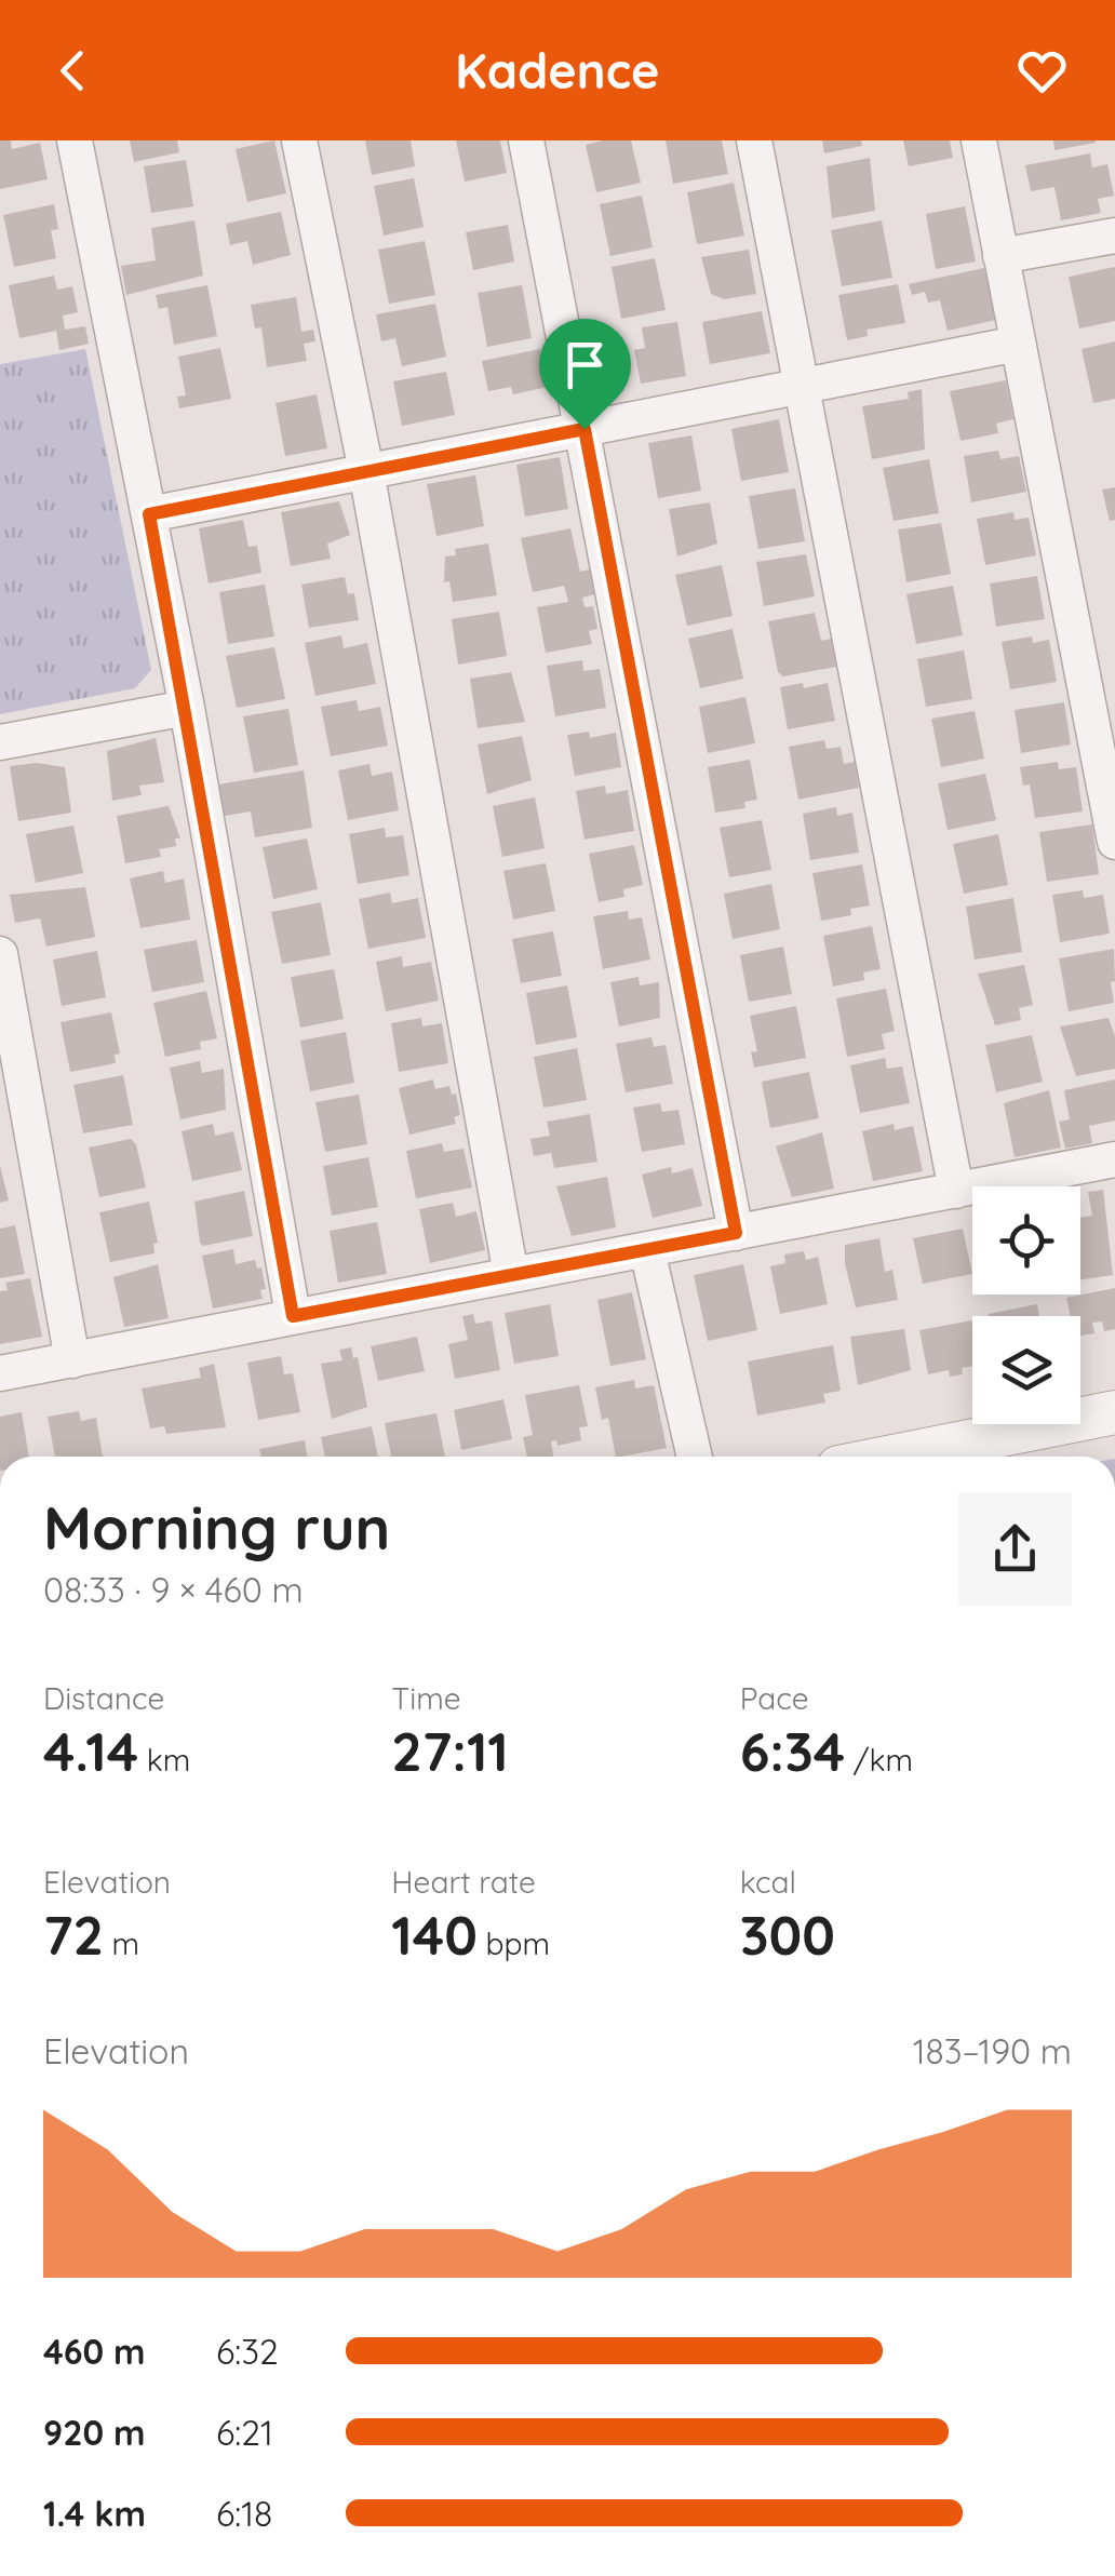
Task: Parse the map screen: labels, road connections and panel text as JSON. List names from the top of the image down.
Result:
{
  "page": {
    "header": "Kadence",
    "heading": ["Morning run", "08:33 · 9 × 460 m"],
    "stats": [
      ["Distance", "4.14 km"],
      ["Time", "27:11"],
      ["Pace", "6:34 /km"],
      ["Elevation", "72 m"],
      ["Heart rate", "140 bpm"],
      ["kcal", "300"]
    ],
    "chart": ["Elevation", "183–190 m"],
    "list": [
      {
        "name": "460 m",
        "note": "6:32"
      },
      {
        "name": "920 m",
        "note": "6:21"
      },
      {
        "name": "1.4 km",
        "note": "6:18"
      }
    ]
  }
}
